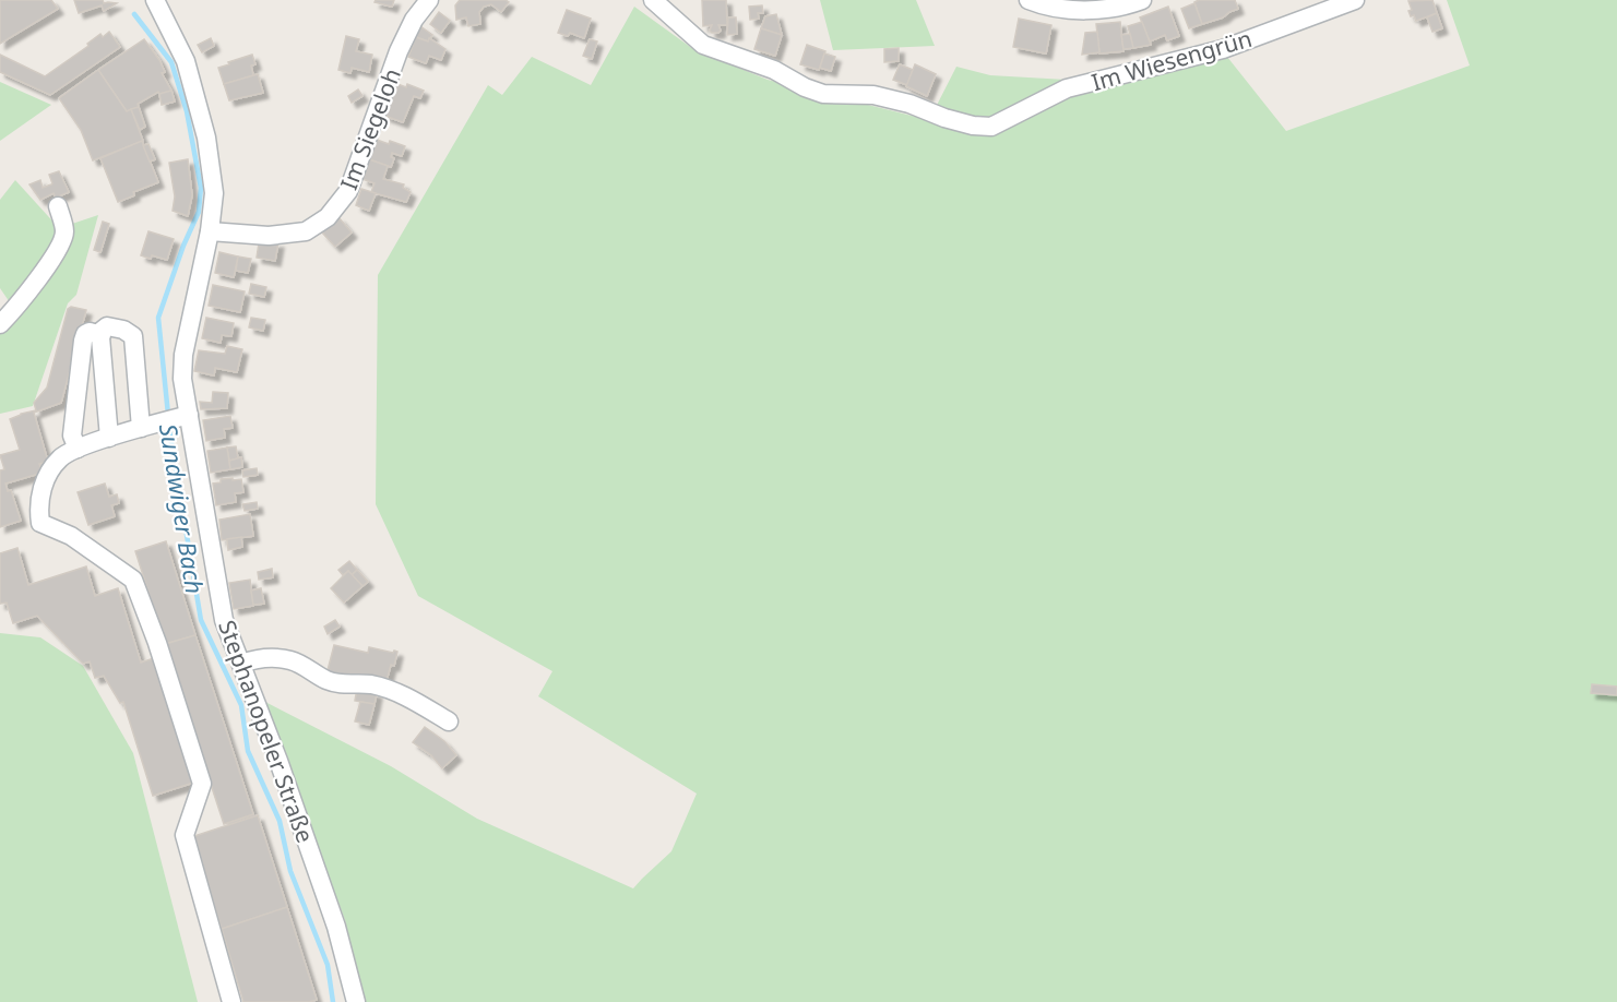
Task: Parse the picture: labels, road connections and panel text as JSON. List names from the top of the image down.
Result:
{
  "streets": {
    "street": ["Im Wiesengrün", "Im Siegeloh", "Stephanopeler Straße"]
  },
  "crossings": [
    ["Im Siegeloh", "Stephanopeler Straße"]
  ],
  "water": ["Sundwiger Bach"]
}
